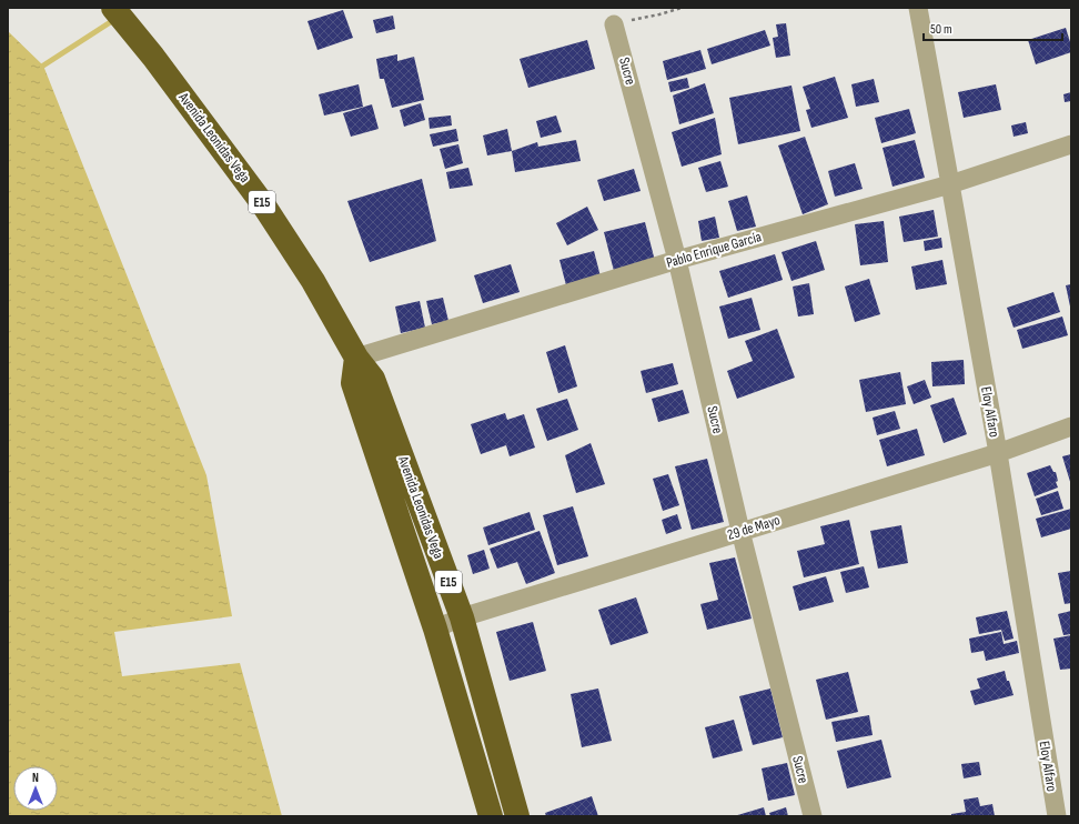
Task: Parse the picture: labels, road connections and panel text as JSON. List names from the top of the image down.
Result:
{
  "streets": {
    "highway": ["Avenida Leonidas Vega", "E15"],
    "street": [
      "Sucre",
      "Pablo Enrique García",
      "Eloy Alfaro",
      "29 de Mayo"
    ]
  },
  "crossings": [
    ["Sucre", "Pablo Enrique García"],
    ["Sucre", "29 de Mayo"],
    ["Avenida Leonidas Vega", "Pablo Enrique García"],
    ["Avenida Leonidas Vega", "29 de Mayo"],
    ["Pablo Enrique García", "Eloy Alfaro"],
    ["Eloy Alfaro", "29 de Mayo"]
  ],
  "scale_bar": "50 m",
  "north": "top"
}
